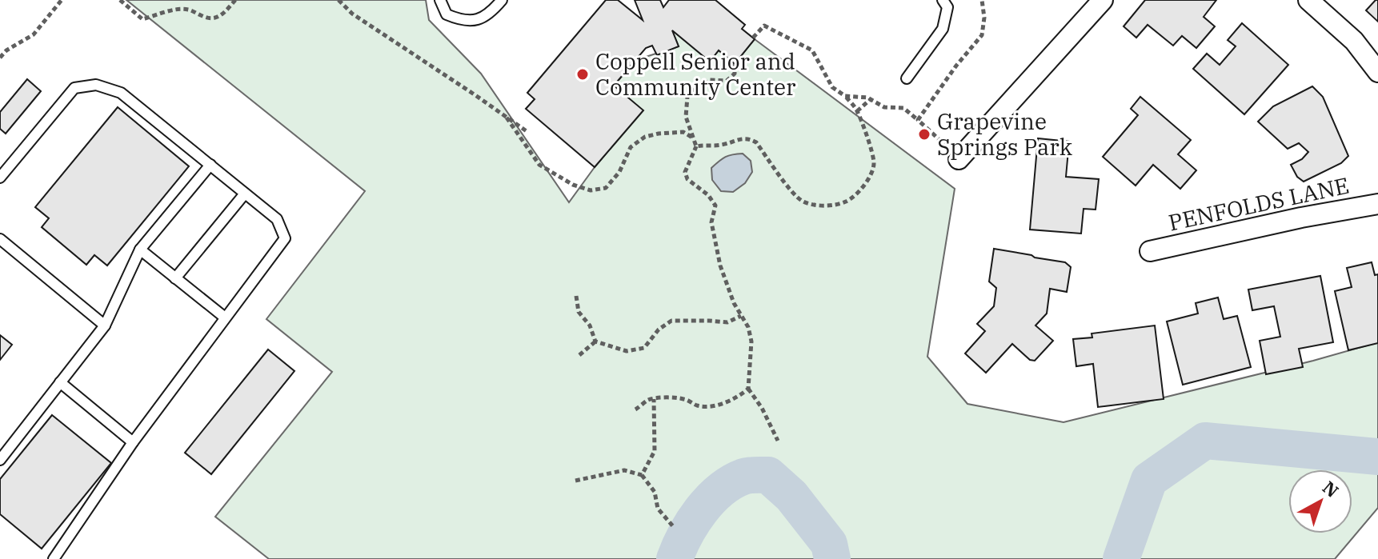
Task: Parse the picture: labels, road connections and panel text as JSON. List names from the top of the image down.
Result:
{
  "streets": {
    "street": ["PENFOLDS LANE"]
  },
  "places": ["Coppell Senior and Community Center", "Grapevine Springs Park"],
  "north": "top right"
}
